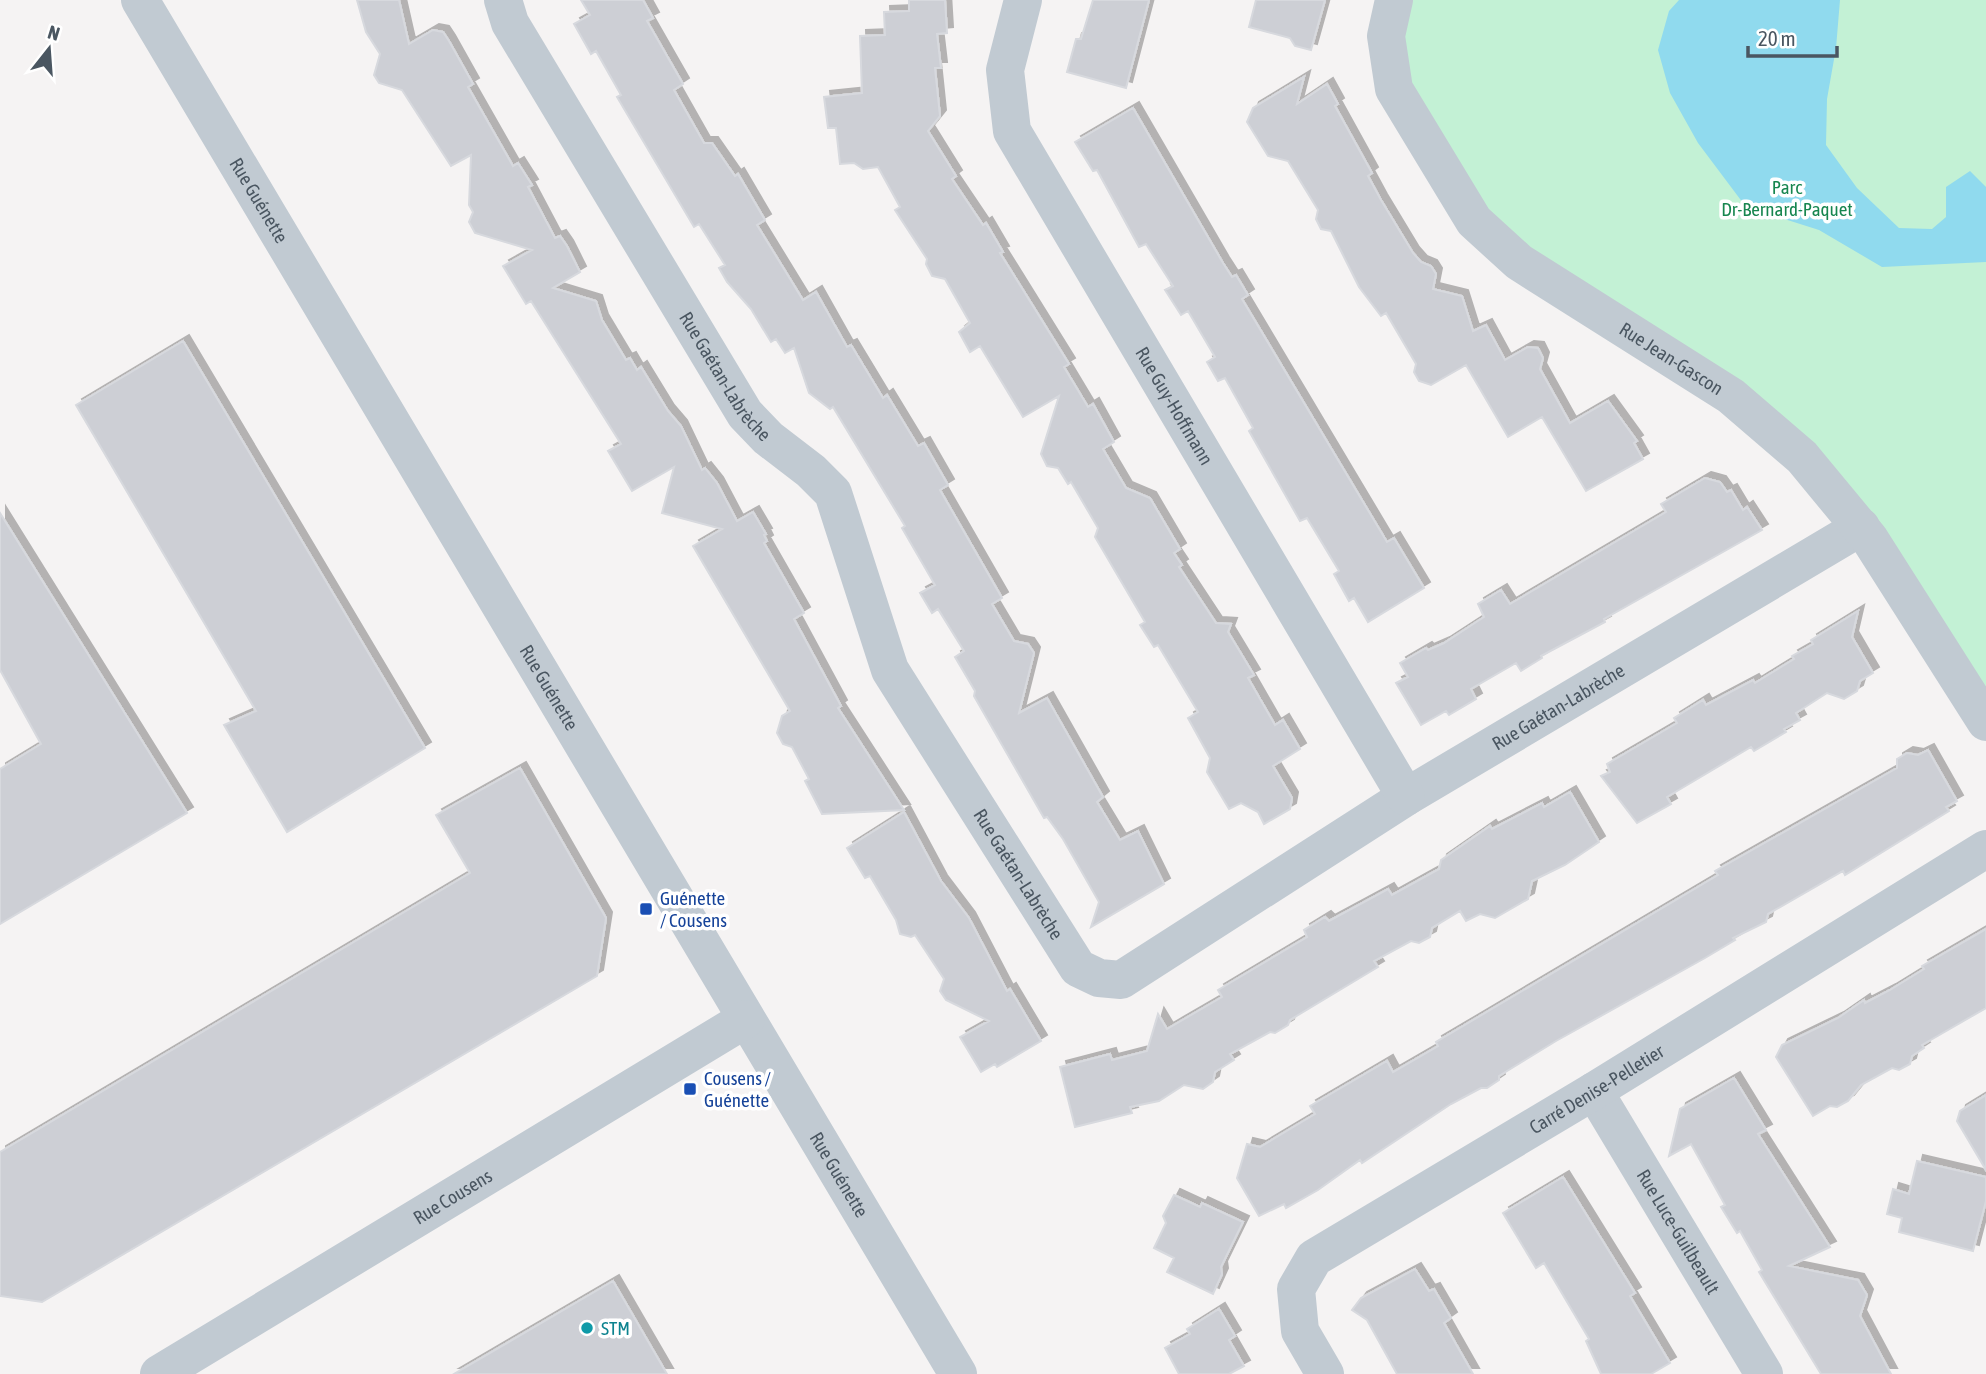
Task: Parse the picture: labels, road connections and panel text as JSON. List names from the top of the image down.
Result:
{
  "streets": {
    "street": [
      "Rue Guénette",
      "Rue Jean-Gascon",
      "Rue Gaétan-Labrèche",
      "Rue Guy-Hoffmann",
      "Carré Denise-Pelletier",
      "Rue Cousens",
      "Rue Luce-Guilbeault"
    ]
  },
  "crossings": [
    ["Rue Guénette", "Rue Cousens"],
    ["Rue Jean-Gascon", "Rue Gaétan-Labrèche"],
    ["Rue Gaétan-Labrèche", "Rue Guy-Hoffmann"],
    ["Carré Denise-Pelletier", "Rue Luce-Guilbeault"]
  ],
  "parks": ["Parc Dr-Bernard-Paquet"],
  "places": {
    "transit": ["Guénette / Cousens", "Cousens / Guénette"],
    "other": ["STM"]
  },
  "scale_bar": "20 m",
  "north": "top"
}
